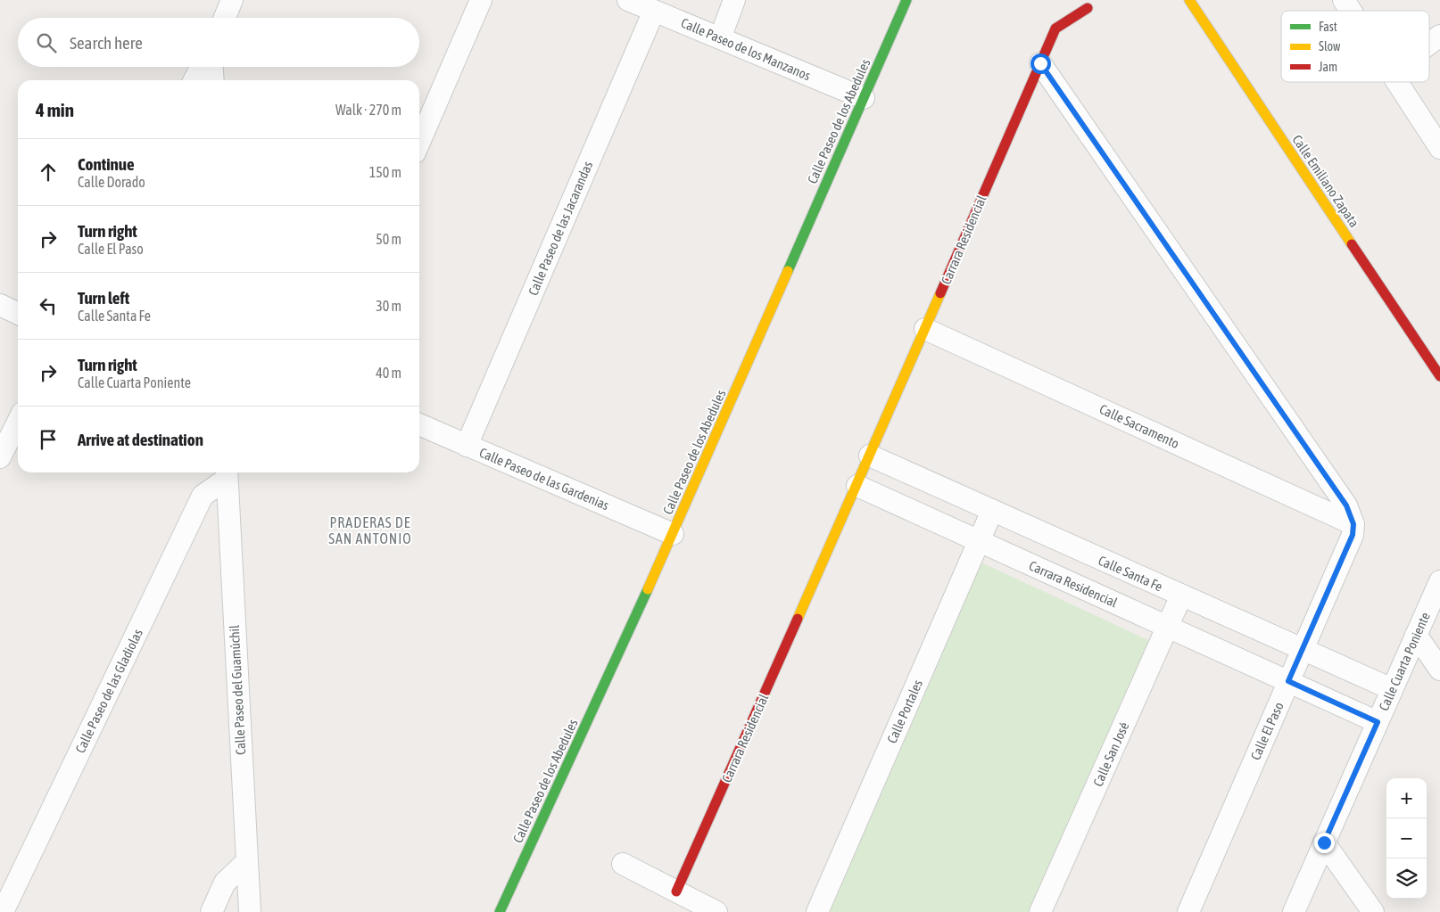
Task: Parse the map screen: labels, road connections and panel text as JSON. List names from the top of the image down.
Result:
{
  "streets": {
    "street": [
      "Calle Paseo de los Manzanos",
      "Calle Paseo de los Abedules",
      "Calle Emiliano Zapata",
      "Calle Paseo de las Jacarandas",
      "Carrara Residencial",
      "Calle Sacramento",
      "Calle Paseo de las Gardenias",
      "Calle Santa Fe",
      "Calle Cuarta Poniente",
      "Calle Paseo del Guamúchil",
      "Calle Paseo de las Gladiolas",
      "Calle Portales",
      "Calle El Paso",
      "Calle San José"
    ]
  },
  "crossings": [
    ["Calle Paseo de los Manzanos", "Calle Paseo de los Abedules"],
    ["Calle Paseo de los Manzanos", "Calle Paseo de las Jacarandas"],
    ["Calle Paseo de los Abedules", "Calle Paseo de las Gardenias"],
    ["Calle Paseo de las Jacarandas", "Calle Paseo de las Gardenias"],
    ["Carrara Residencial", "Calle Sacramento"],
    ["Carrara Residencial", "Calle Santa Fe"],
    ["Carrara Residencial", "Calle Portales"],
    ["Carrara Residencial", "Calle El Paso"],
    ["Carrara Residencial", "Calle San José"],
    ["Calle Sacramento", "Calle El Paso"],
    ["Calle Santa Fe", "Calle Cuarta Poniente"],
    ["Calle Santa Fe", "Calle Portales"],
    ["Calle Santa Fe", "Calle El Paso"],
    ["Calle Santa Fe", "Calle San José"],
    ["Calle Paseo del Guamúchil", "Calle Paseo de las Gladiolas"]
  ],
  "districts": ["PRADERAS DE SAN ANTONIO"],
  "legend": ["Fast", "Slow", "Jam"],
  "page": {
    "search": "Search here",
    "heading": ["4 min", "Walk · 270 m"],
    "list": [
      ["Continue", "Calle Dorado", "150 m"],
      ["Turn right", "Calle El Paso", "50 m"],
      ["Turn left", "Calle Santa Fe", "30 m"],
      ["Turn right", "Calle Cuarta Poniente", "40 m"],
      "Arrive at destination"
    ],
    "map_buttons": ["+", "−"]
  }
}
